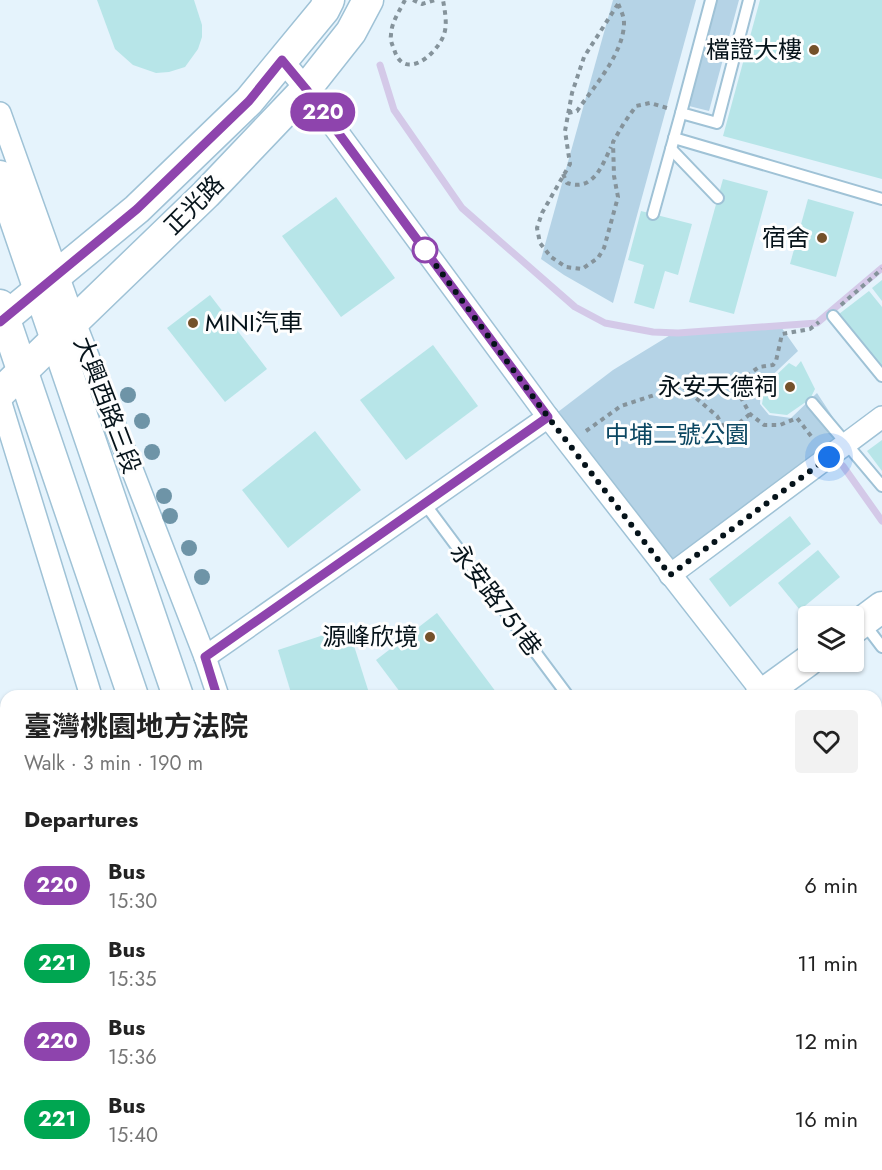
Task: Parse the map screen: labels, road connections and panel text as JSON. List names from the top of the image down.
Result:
{
  "streets": {
    "street": ["正光路", "大興西路三段"],
    "lane": ["永安路751巷"]
  },
  "crossings": [
    ["正光路", "大興西路三段"]
  ],
  "parks": ["中埔二號公園"],
  "places": [
    "檔證大樓",
    "宿舍",
    "MINI汽車",
    "永安天德祠",
    "源峰欣境"
  ],
  "lines": ["bus line 220"],
  "page": {
    "on_map": "220",
    "heading": [
      ["臺灣桃園地方法院", "Walk · 3 min · 190 m"],
      "Departures"
    ],
    "list": [
      {
        "mark": "220",
        "name": "Bus",
        "note": "15:30",
        "value": "6 min"
      },
      {
        "mark": "221",
        "name": "Bus",
        "note": "15:35",
        "value": "11 min"
      },
      {
        "mark": "220",
        "name": "Bus",
        "note": "15:36",
        "value": "12 min"
      },
      {
        "mark": "221",
        "name": "Bus",
        "note": "15:40",
        "value": "16 min"
      }
    ]
  }
}
